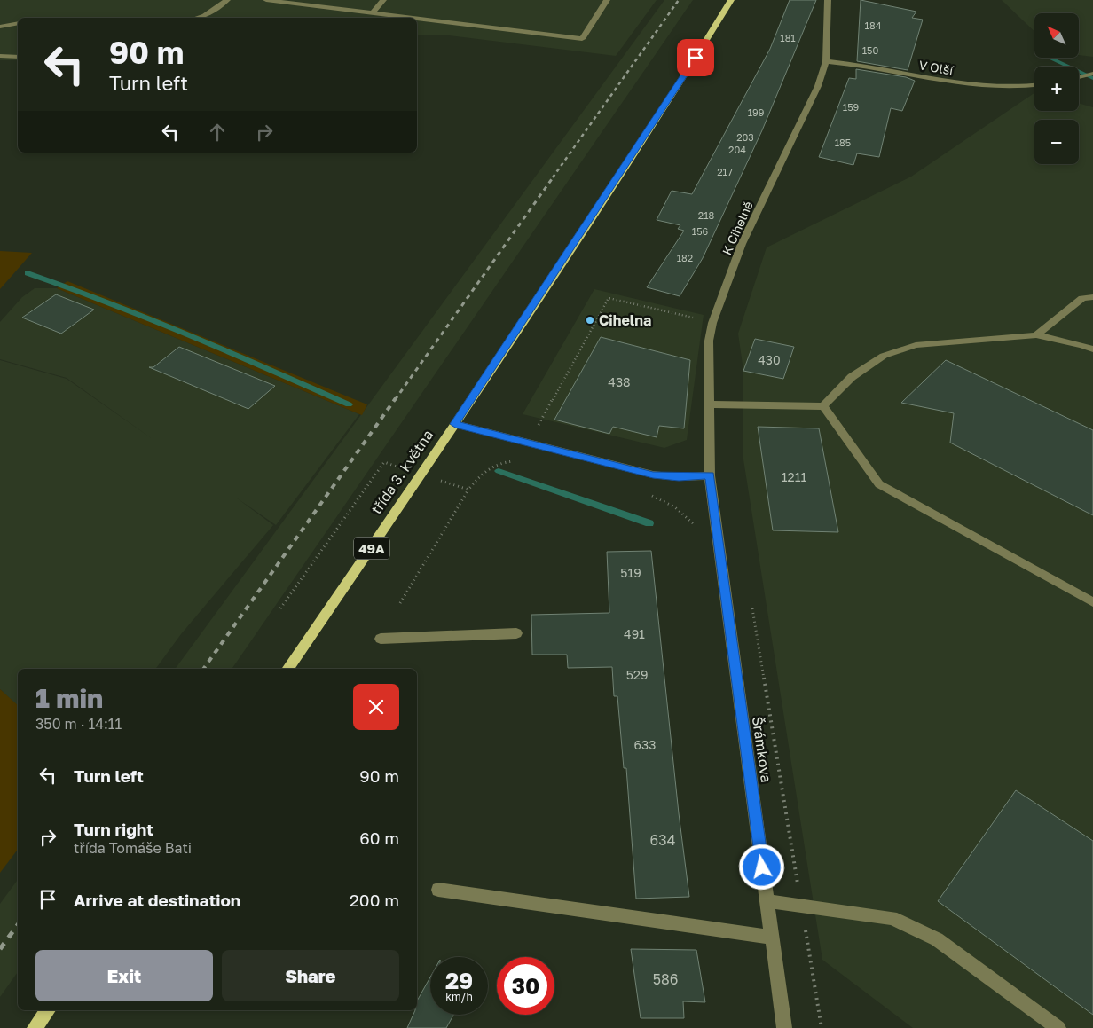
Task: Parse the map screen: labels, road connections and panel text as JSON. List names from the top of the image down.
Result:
{
  "streets": {
    "main road": ["třída 3. května", "49A"],
    "street": ["V Olší", "K Cihelně", "Šrámkova"]
  },
  "crossings": [
    ["V Olší", "K Cihelně"],
    ["K Cihelně", "Šrámkova"],
    ["třída 3. května", "49A"]
  ],
  "places": ["Cihelna"],
  "house_numbers": [
    "184",
    "181",
    "150",
    "159",
    "199",
    "203",
    "185",
    "204",
    "217",
    "218",
    "156",
    "182",
    "430",
    "438",
    "1211",
    "519",
    "491",
    "529",
    "633",
    "634",
    "586"
  ],
  "north": "top left",
  "page": {
    "map_buttons": ["+", "−"],
    "turn": ["90 m", "Turn left"],
    "heading": ["1 min", "350 m · 14:11"],
    "list": [
      {
        "name": "Turn left",
        "value": "90 m"
      },
      {
        "name": "Turn right",
        "note": "třída Tomáše Bati",
        "value": "60 m"
      },
      {
        "name": "Arrive at destination",
        "value": "200 m"
      }
    ],
    "buttons": ["Exit", "Share"],
    "speed": "29 km/h",
    "limit": "30"
  }
}
